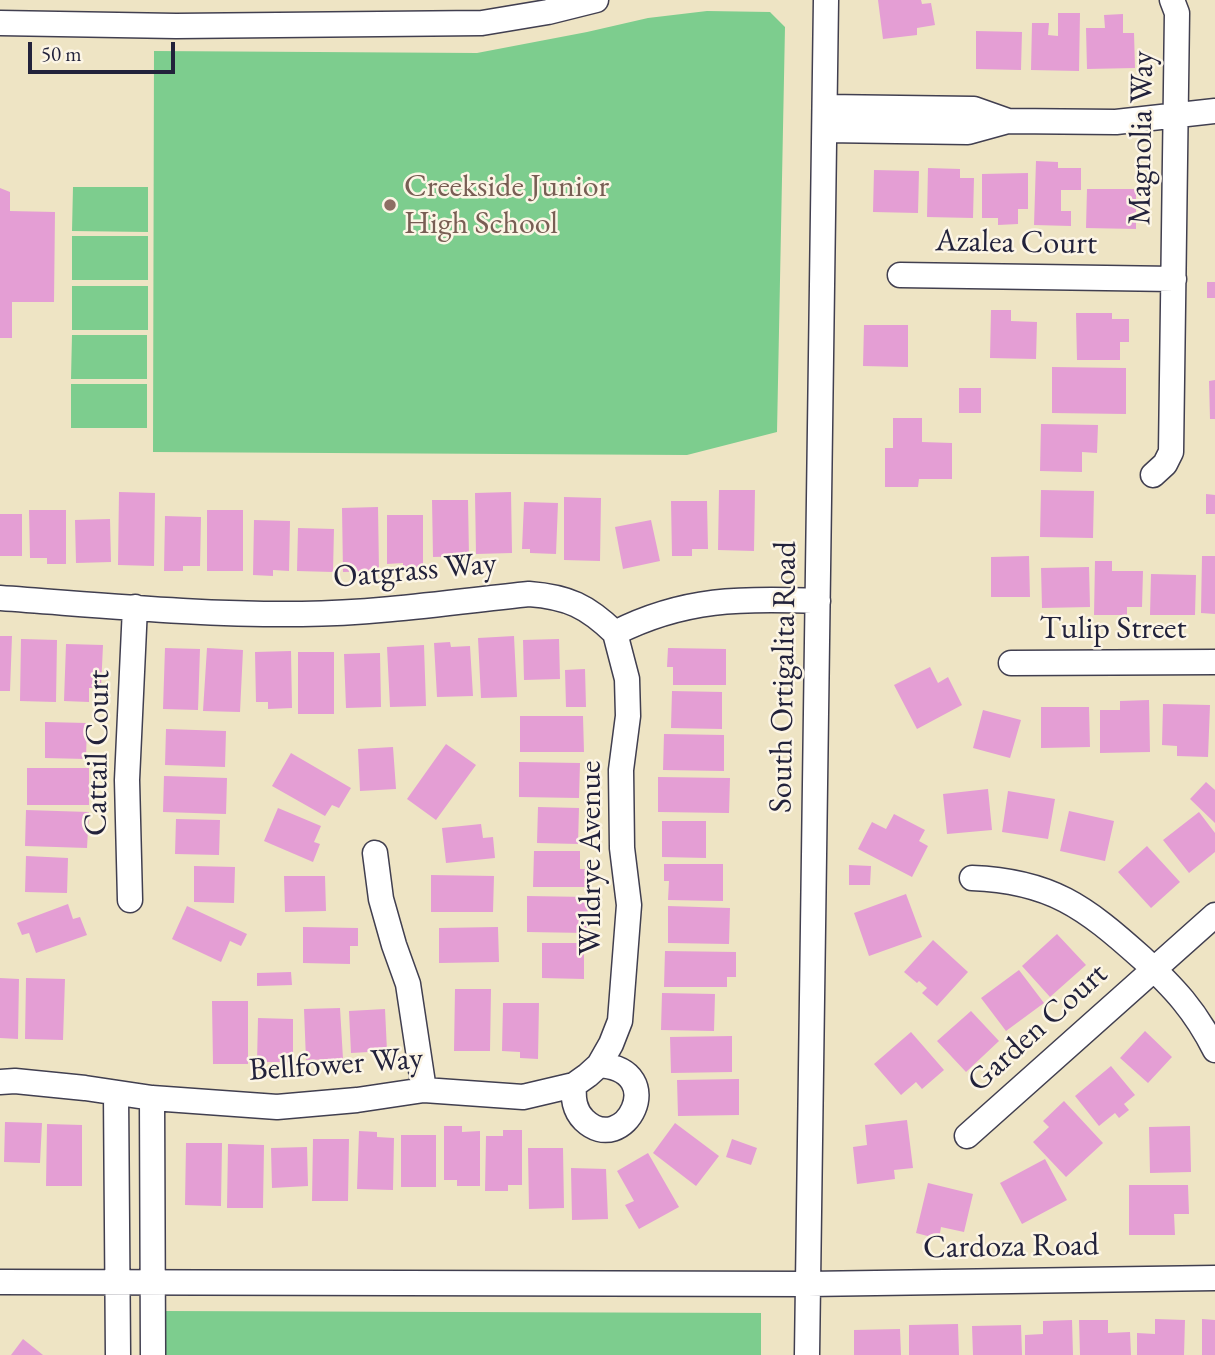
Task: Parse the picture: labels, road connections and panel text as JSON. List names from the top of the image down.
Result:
{
  "streets": {
    "street": [
      "Magnolia Way",
      "Azalea Court",
      "Oatgrass Way",
      "Tulip Street",
      "South Ortigalita Road",
      "Cattail Court",
      "Wildrye Avenue",
      "Garden Court",
      "Bellfower Way",
      "Cardoza Road"
    ]
  },
  "crossings": [
    ["Magnolia Way", "Azalea Court"],
    ["Oatgrass Way", "Cattail Court"],
    ["Oatgrass Way", "Wildrye Avenue"],
    ["South Ortigalita Road", "Cardoza Road"],
    ["Wildrye Avenue", "Bellfower Way"]
  ],
  "places": ["Creekside Junior High School"],
  "scale_bar": "50 m"
}
